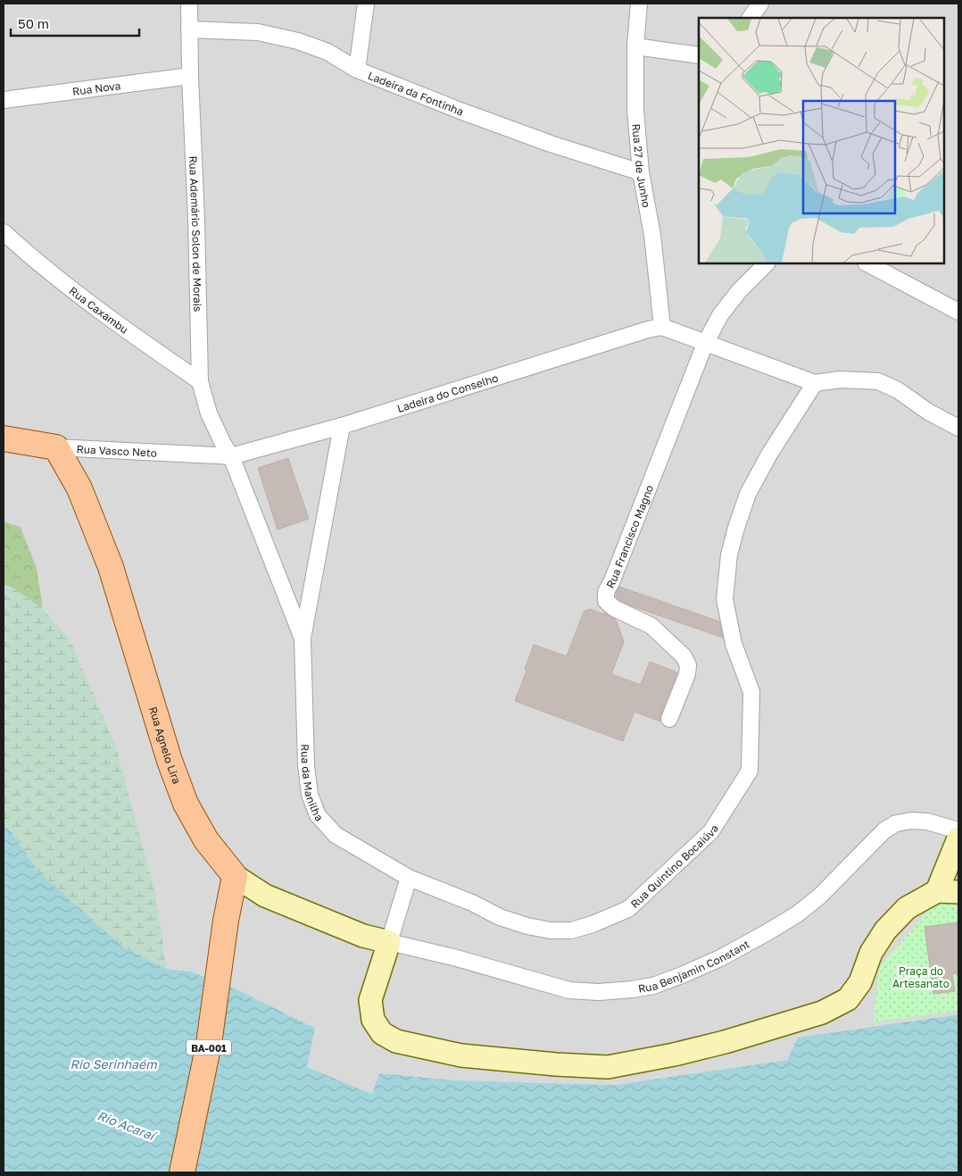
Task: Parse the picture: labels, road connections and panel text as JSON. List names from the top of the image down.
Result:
{
  "streets": {
    "main road": ["Rua Vasco Neto", "Rua Agnelo Lira", "BA-001"],
    "street": [
      "Rua Nova",
      "Ladeira da Fontinha",
      "Rua 27 de Junho",
      "Rua Ademário Solon de Morais",
      "Rua Caxambu",
      "Ladeira do Conselho",
      "Rua Francisco Magno",
      "Rua da Manilha",
      "Rua Quintino Bocaiúva",
      "Rua Benjamin Constant"
    ]
  },
  "crossings": [
    ["Rua Nova", "Rua Ademário Solon de Morais"],
    ["Ladeira da Fontinha", "Rua 27 de Junho"],
    ["Ladeira da Fontinha", "Rua Ademário Solon de Morais"],
    ["Rua 27 de Junho", "Ladeira do Conselho"],
    ["Rua Ademário Solon de Morais", "Rua Caxambu"],
    ["Rua Ademário Solon de Morais", "Ladeira do Conselho"],
    ["Rua Ademário Solon de Morais", "Rua Vasco Neto"],
    ["Rua Ademário Solon de Morais", "Rua da Manilha"],
    ["Ladeira do Conselho", "Rua Vasco Neto"],
    ["Ladeira do Conselho", "Rua da Manilha"],
    ["Rua Vasco Neto", "Rua Agnelo Lira"],
    ["Rua Vasco Neto", "Rua da Manilha"],
    ["Rua Agnelo Lira", "Rua Benjamin Constant"],
    ["Rua Agnelo Lira", "BA-001"],
    ["Rua da Manilha", "Rua Quintino Bocaiúva"]
  ],
  "water": ["Rio Serinhaém", "Rio Acaraí"],
  "parks": ["Praça do Artesanato"],
  "scale_bar": "50 m"
}
